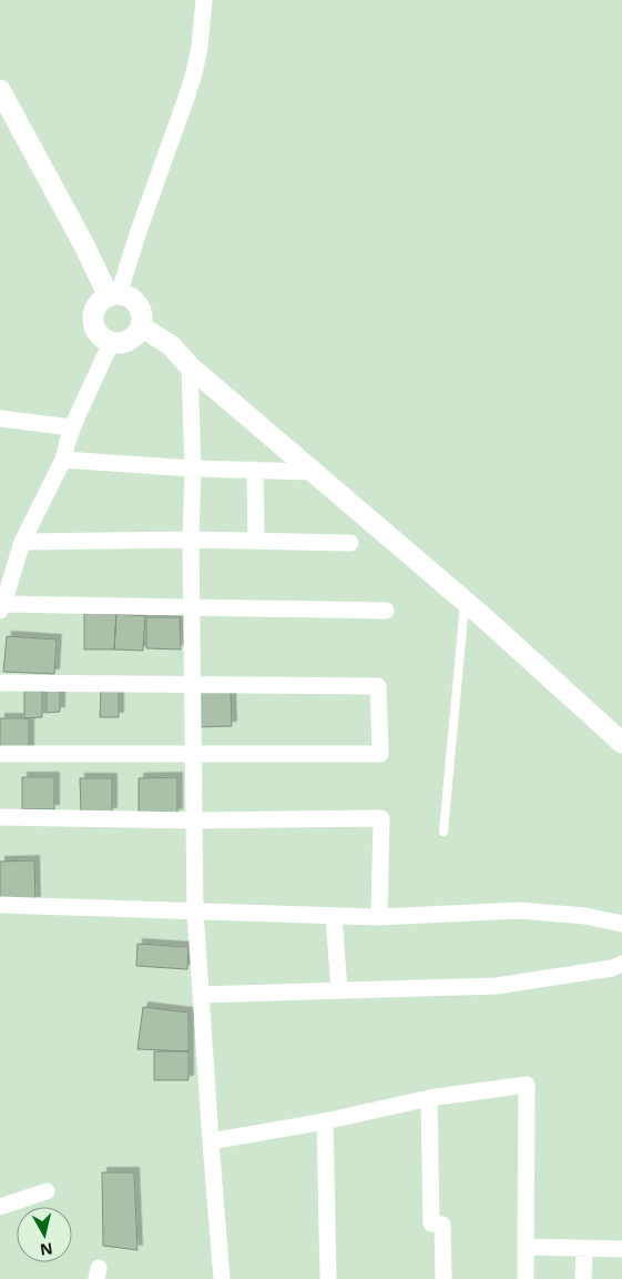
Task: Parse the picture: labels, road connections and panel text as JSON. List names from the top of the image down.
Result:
{
  "north": "bottom"
}
